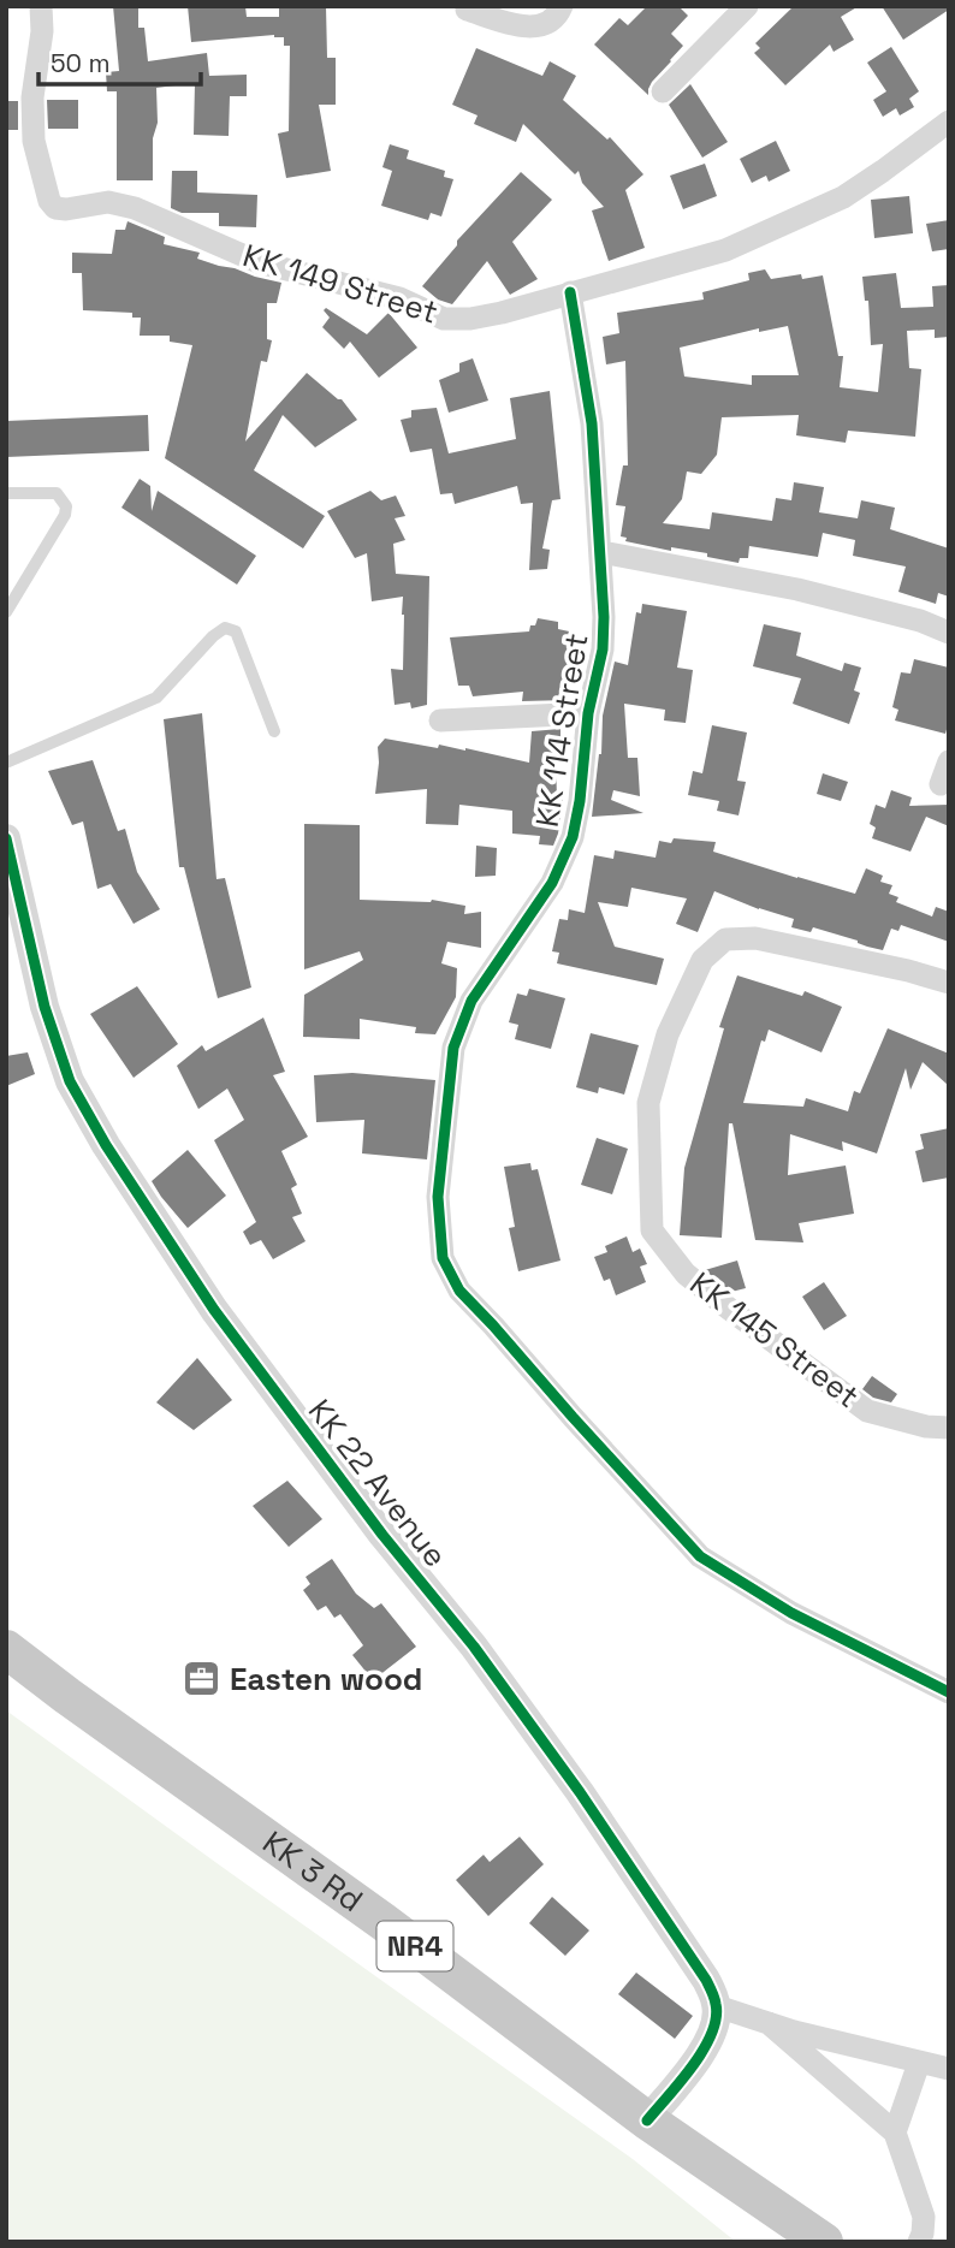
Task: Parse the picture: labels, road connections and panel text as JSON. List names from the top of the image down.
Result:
{
  "streets": {
    "highway": ["KK 3 Rd", "NR4"],
    "street": [
      "KK 149 Street",
      "KK 114 Street",
      "KK 145 Street",
      "KK 22 Avenue"
    ]
  },
  "crossings": [
    ["KK 149 Street", "KK 114 Street"]
  ],
  "places": {
    "office": ["Easten wood"]
  },
  "scale_bar": "50 m"
}
